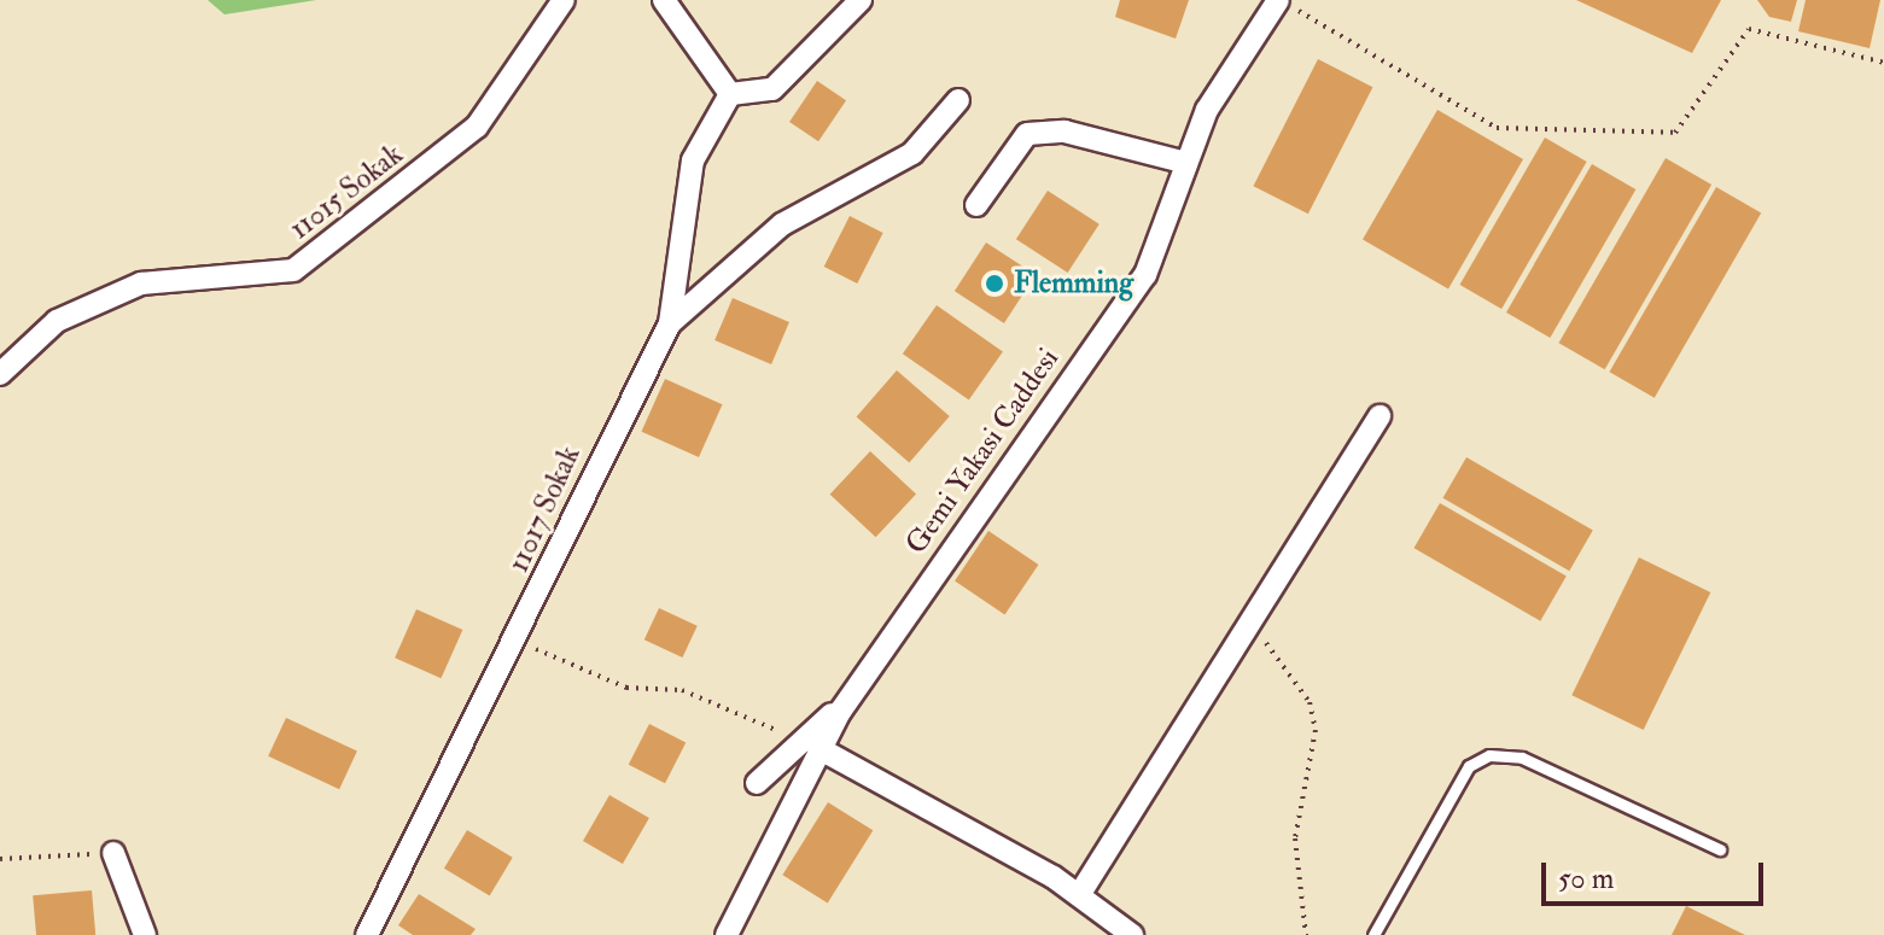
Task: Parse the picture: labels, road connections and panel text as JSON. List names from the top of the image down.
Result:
{
  "streets": {
    "street": ["11015 Sokak", "Gemi Yakasi Caddesi", "11017 Sokak"]
  },
  "places": ["Flemming"],
  "scale_bar": "50 m"
}
